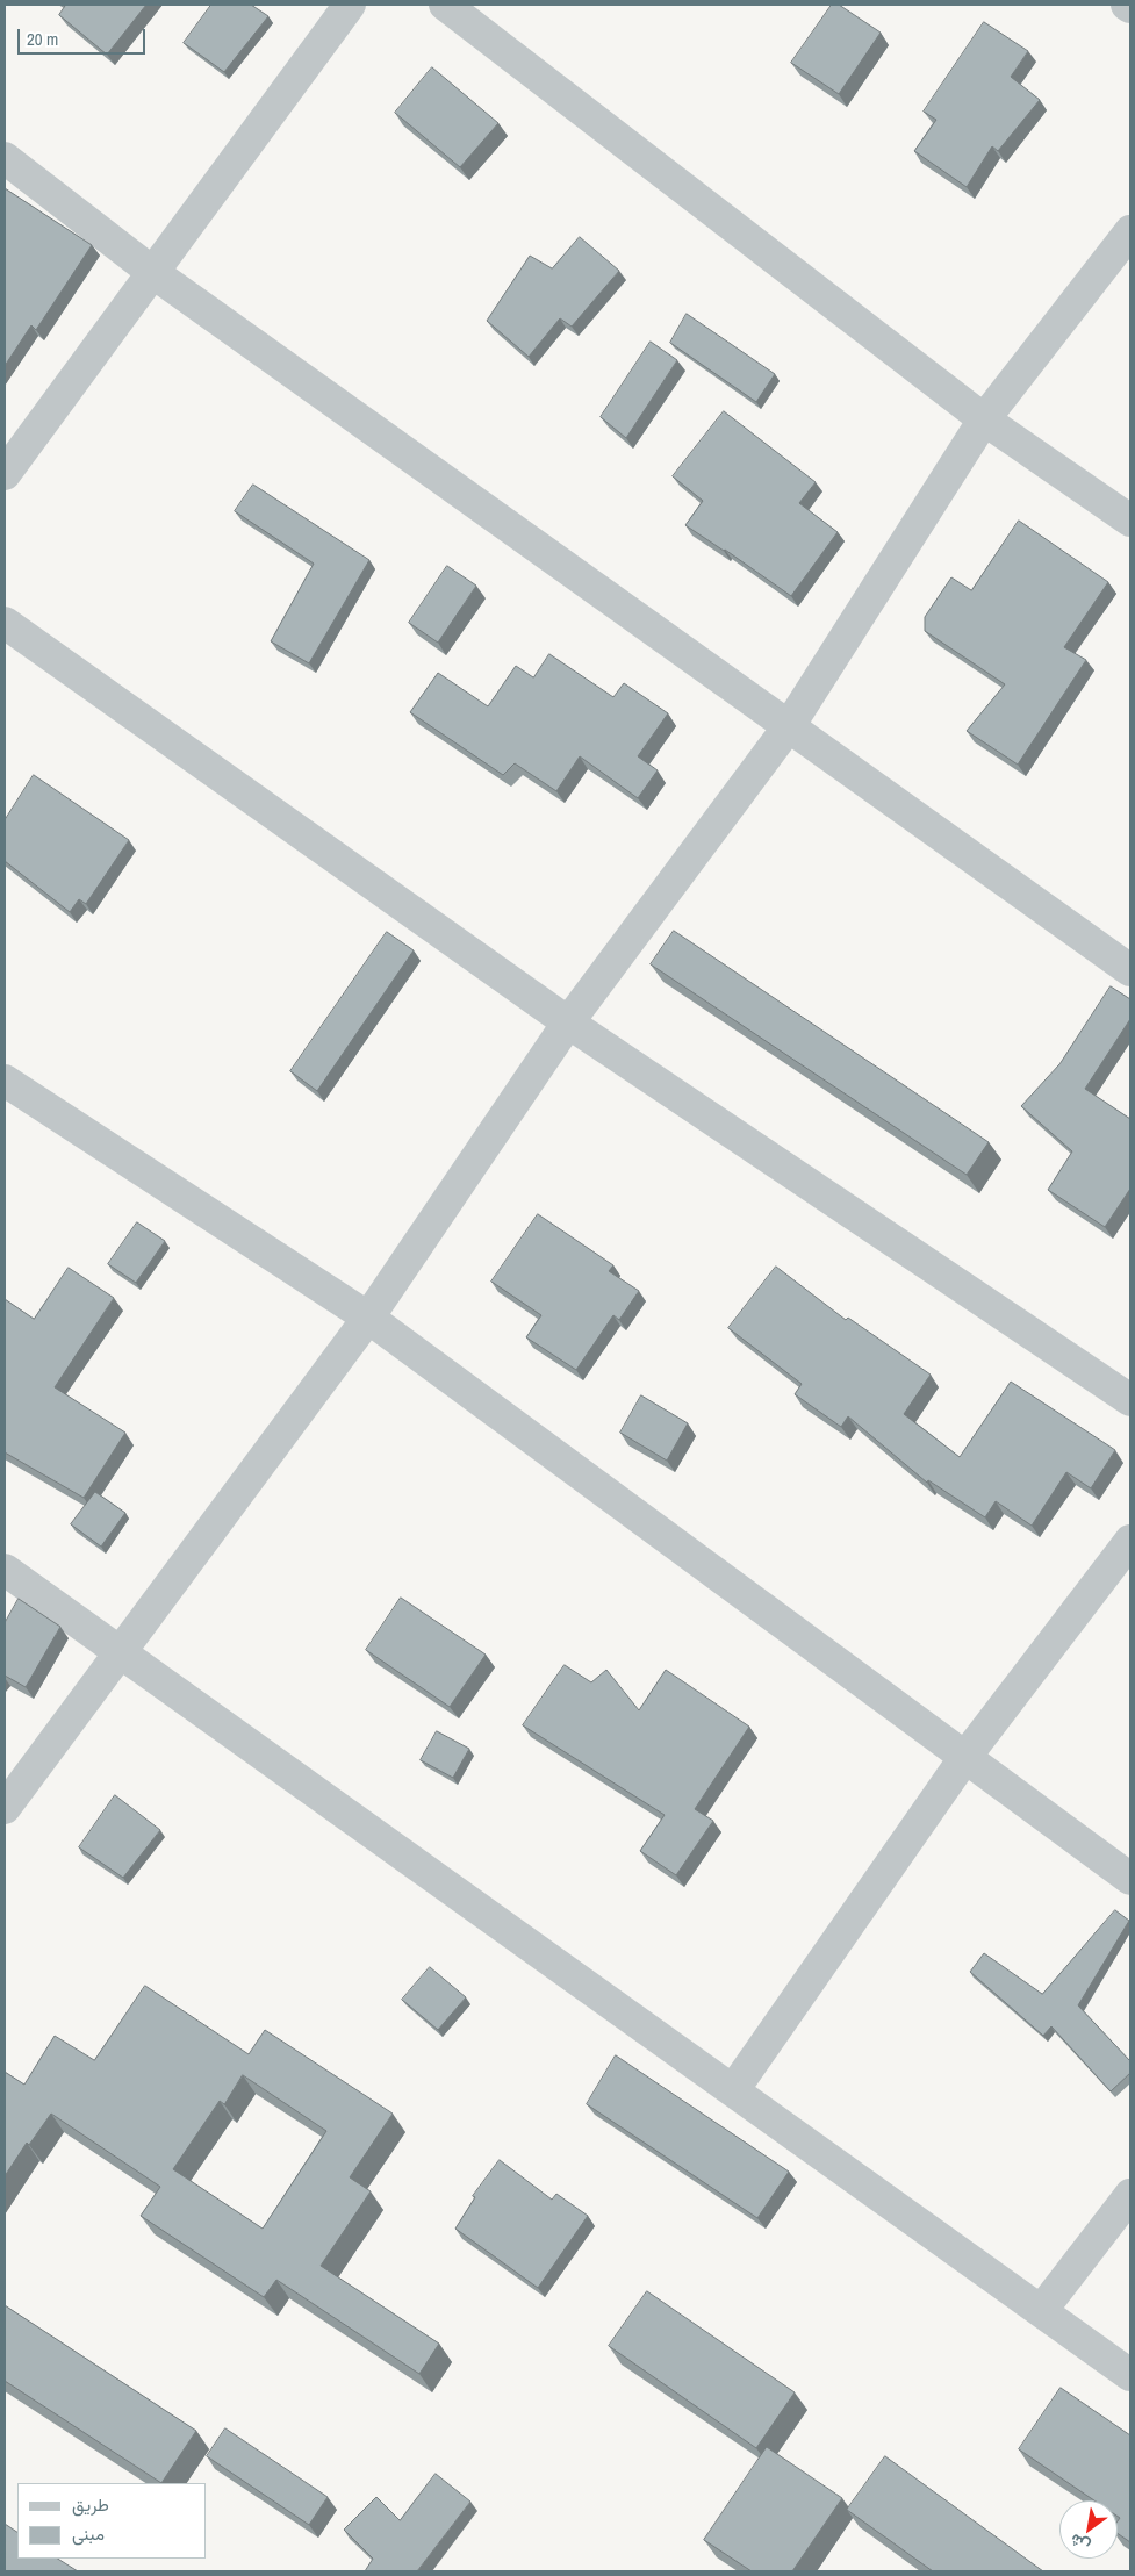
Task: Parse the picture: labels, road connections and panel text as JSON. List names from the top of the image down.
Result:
{
  "legend": ["طريق", "مبنى"],
  "scale_bar": "20 m",
  "north": "bottom left"
}
